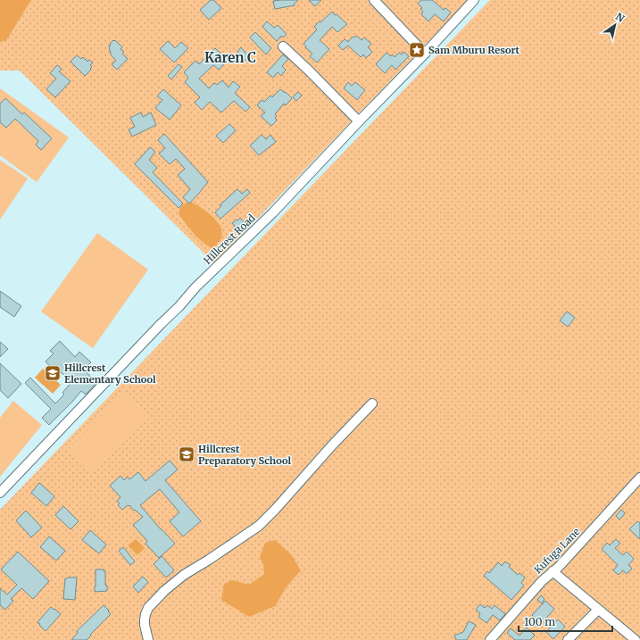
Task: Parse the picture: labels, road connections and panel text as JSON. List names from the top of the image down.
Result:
{
  "streets": {
    "street": ["Hillcrest Road", "Kufuga Lane"]
  },
  "districts": ["Karen C"],
  "places": {
    "place": ["Sam Mburu Resort"],
    "school or university": ["Hillcrest Elementary School", "Hillcrest Preparatory School"]
  },
  "scale_bar": "100 m",
  "north": "top right"
}
